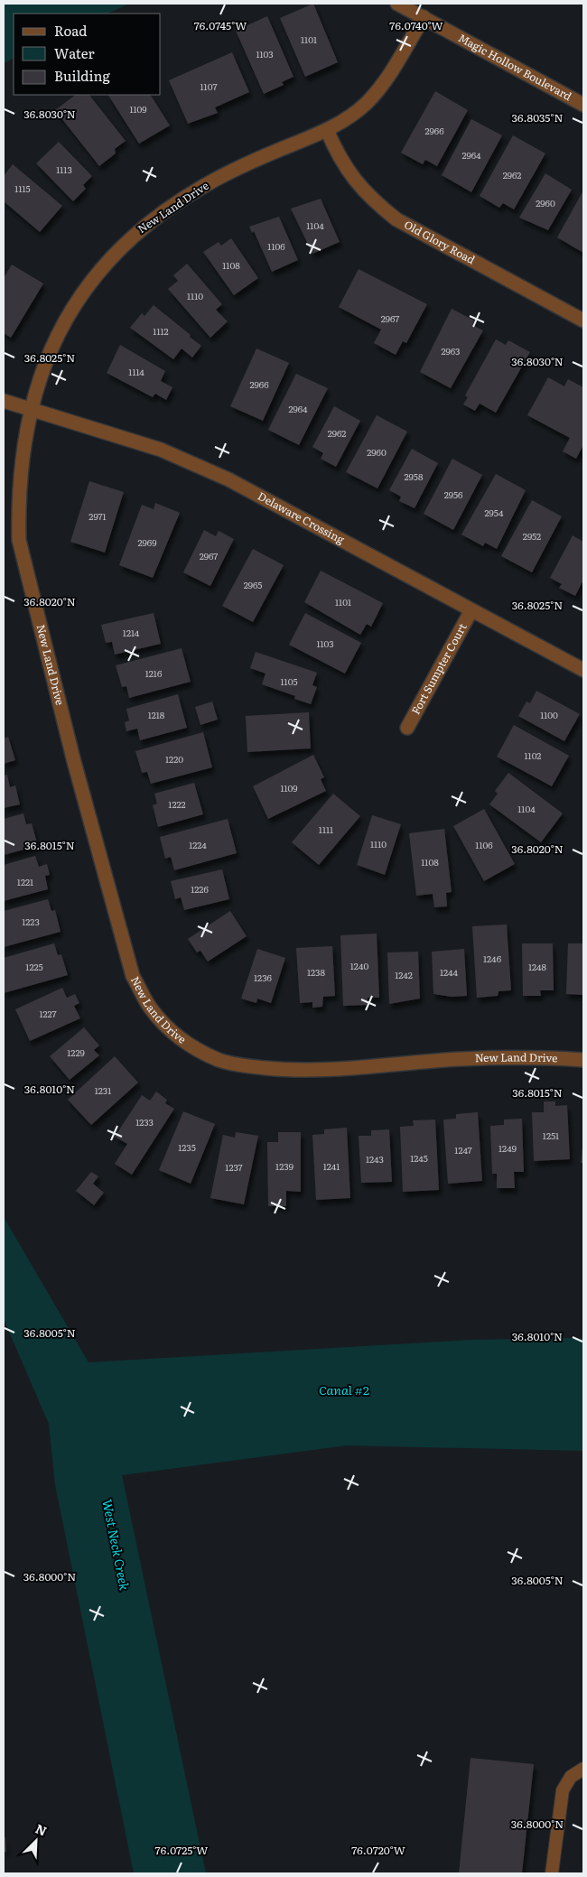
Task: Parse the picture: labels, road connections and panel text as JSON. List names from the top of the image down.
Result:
{
  "streets": {
    "street": [
      "Magic Hollow Boulevard",
      "New Land Drive",
      "Old Glory Road",
      "Delaware Crossing",
      "Fort Sumpter Court"
    ]
  },
  "crossings": [
    ["Magic Hollow Boulevard", "New Land Drive"],
    ["New Land Drive", "Old Glory Road"],
    ["New Land Drive", "Delaware Crossing"],
    ["Delaware Crossing", "Fort Sumpter Court"]
  ],
  "water": ["Canal #2", "West Neck Creek"],
  "house_numbers": [
    "1101",
    "1103",
    "1107",
    "1109",
    "2966",
    "2964",
    "1113",
    "2962",
    "1115",
    "2960",
    "1104",
    "1106",
    "1108",
    "1110",
    "2967",
    "1112",
    "2963",
    "1114",
    "2966",
    "2964",
    "2962",
    "2960",
    "2958",
    "2956",
    "2954",
    "2971",
    "2952",
    "2969",
    "2967",
    "2965",
    "1101",
    "1214",
    "1103",
    "1216",
    "1105",
    "1218",
    "1100",
    "1102",
    "1220",
    "1109",
    "1222",
    "1104",
    "1111",
    "1110",
    "1224",
    "1106",
    "1108",
    "1221",
    "1226",
    "1223",
    "1246",
    "1240",
    "1225",
    "1248",
    "1238",
    "1244",
    "1242",
    "1236",
    "1227",
    "1229",
    "1231",
    "1233",
    "1251",
    "1235",
    "1249",
    "1247",
    "1245",
    "1243",
    "1239",
    "1241",
    "1237"
  ],
  "legend": ["Road", "Water", "Building"],
  "north": "top right",
  "coordinates": [
    "76.0745°W",
    "76.0740°W",
    "36.8030°N",
    "36.8035°N",
    "36.8025°N",
    "36.8020°N",
    "36.8015°N",
    "36.8010°N",
    "36.8005°N",
    "36.8000°N",
    "76.0725°W",
    "76.0720°W"
  ]
}
